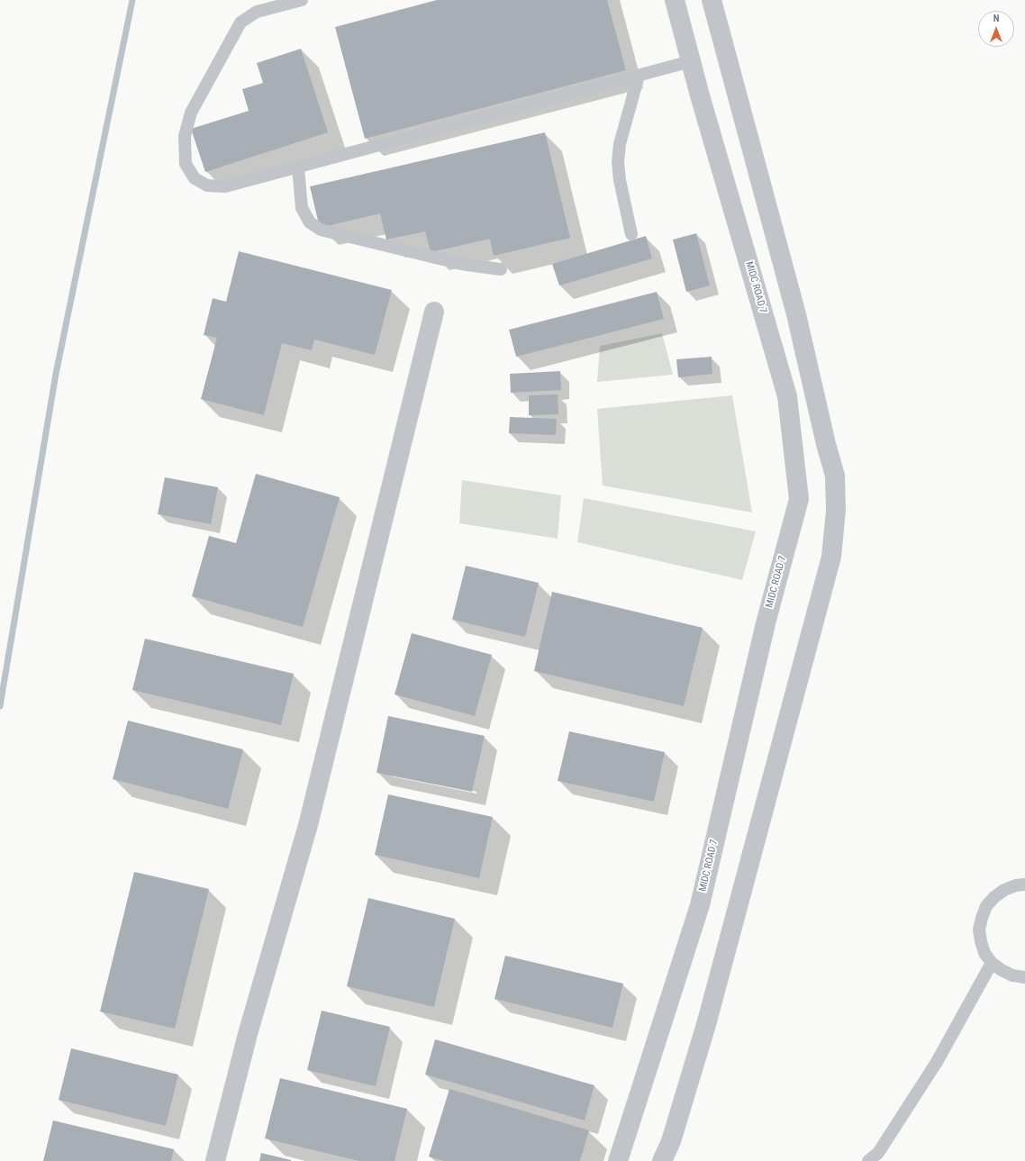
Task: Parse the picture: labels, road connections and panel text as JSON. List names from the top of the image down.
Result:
{
  "streets": {
    "street": ["MIDC ROAD 7"]
  },
  "north": "top"
}
